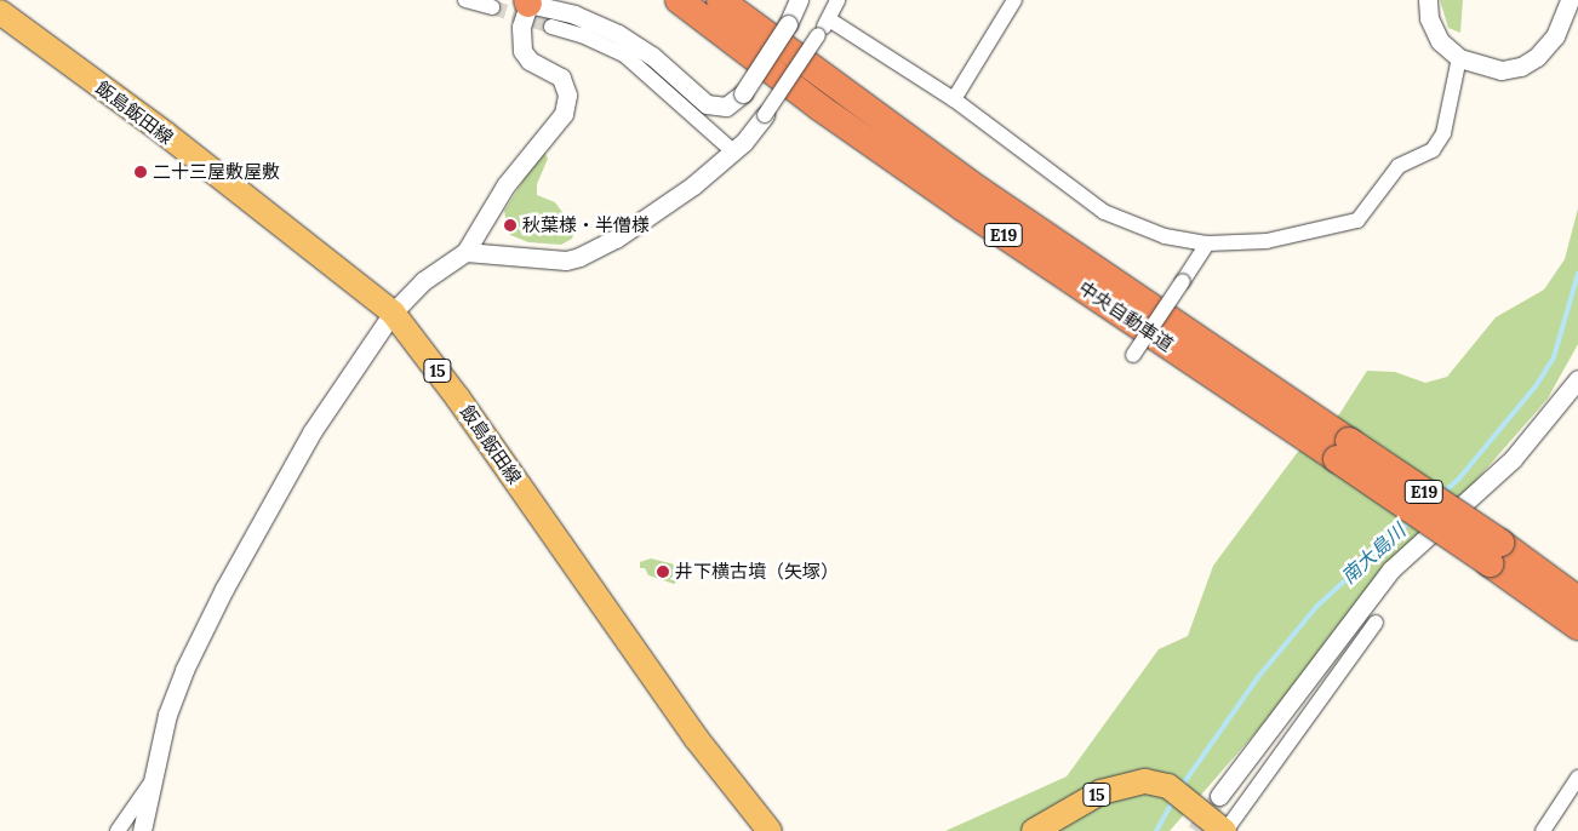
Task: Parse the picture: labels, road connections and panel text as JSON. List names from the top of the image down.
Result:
{
  "streets": {
    "highway": ["E19", "中央自動車道"],
    "main road": ["飯島飯田線", "15"]
  },
  "water": ["南大島川"],
  "places": ["二十三屋敷屋敷", "秋葉様・半僧様", "井下横古墳（矢塚）"]
}
